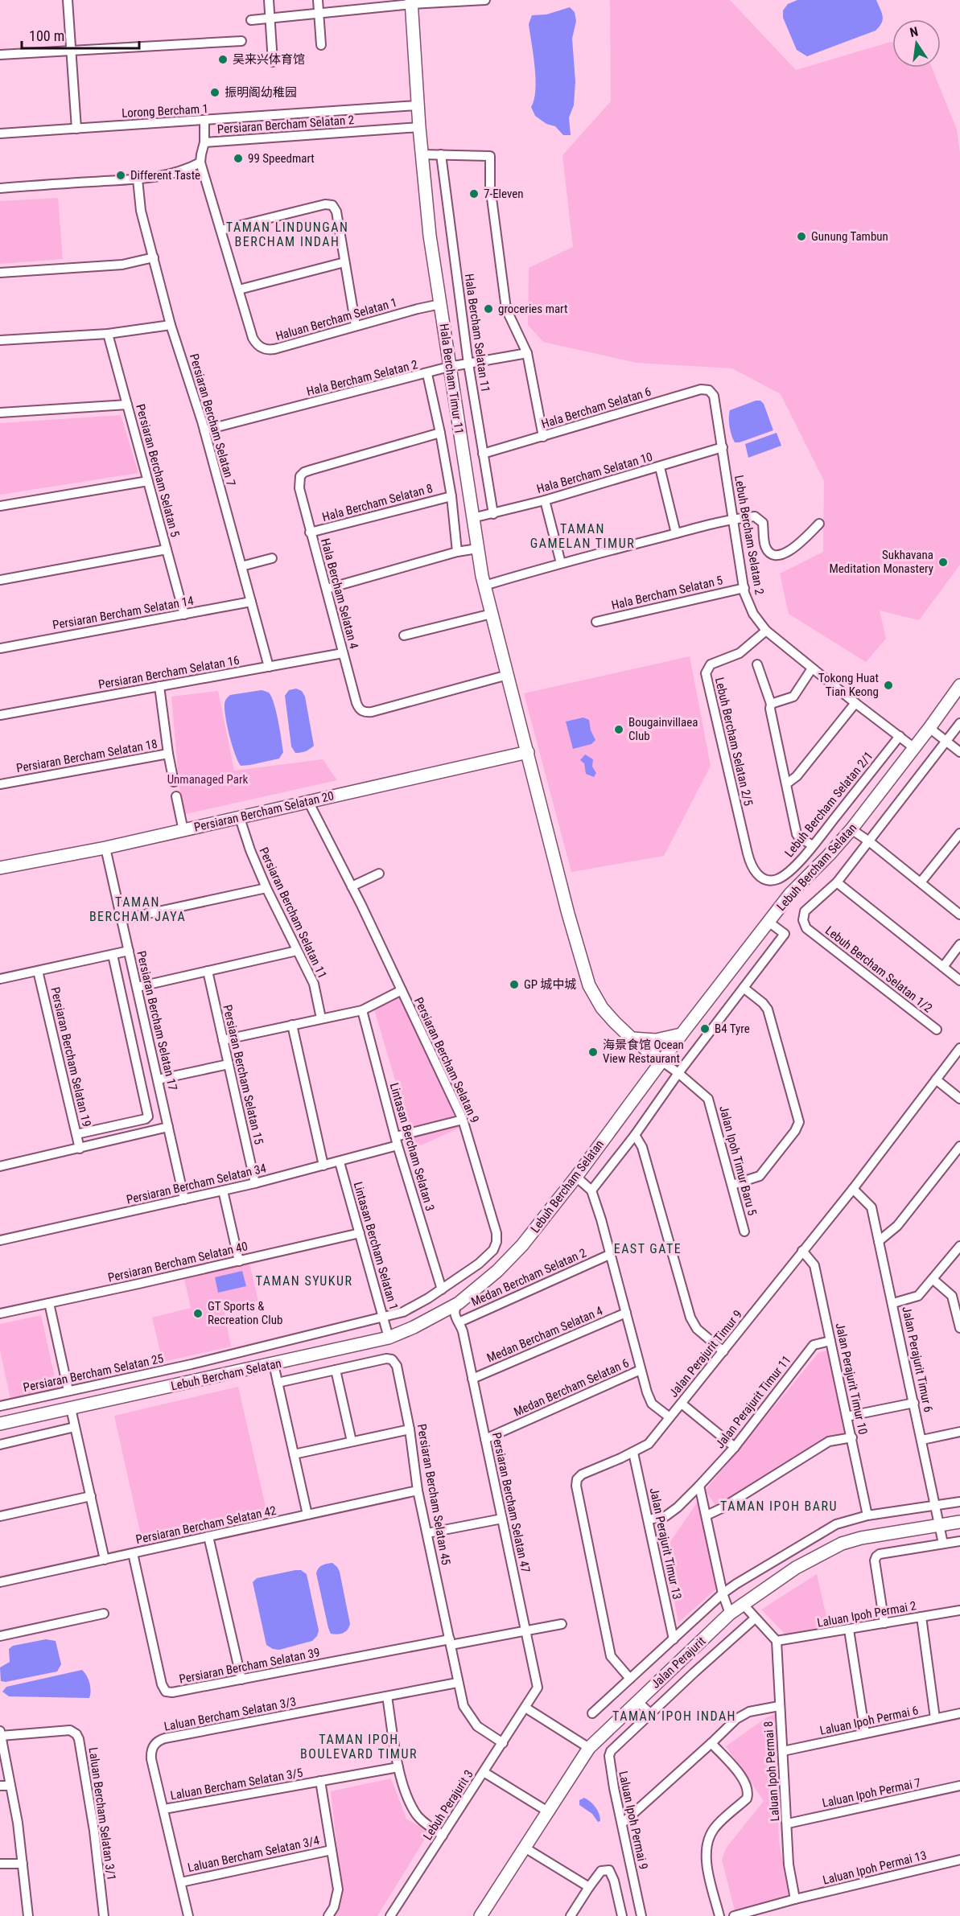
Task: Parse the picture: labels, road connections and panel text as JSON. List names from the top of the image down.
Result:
{
  "streets": {
    "street": [
      "Lorong Bercham 1",
      "Persiaran Bercham Selatan 2",
      "Haluan Bercham Selatan 1",
      "Hala Bercham Selatan 11",
      "Hala Bercham Selatan 2",
      "Hala Bercham Timur 11",
      "Hala Bercham Selatan 6",
      "Persiaran Bercham Selatan 7",
      "Persiaran Bercham Selatan 5",
      "Hala Bercham Selatan 10",
      "Hala Bercham Selatan 8",
      "Lebuh Bercham Selatan 2",
      "Hala Bercham Selatan 5",
      "Hala Bercham Selatan 4",
      "Persiaran Bercham Selatan 14",
      "Persiaran Bercham Selatan 16",
      "Lebuh Bercham Selatan 2/5",
      "Persiaran Bercham Selatan 18",
      "Lebuh Bercham Selatan 2/1",
      "Persiaran Bercham Selatan 20",
      "Lebuh Bercham Selatan",
      "Persiaran Bercham Selatan 11",
      "Lebuh Bercham Selatan 1/2",
      "Persiaran Bercham Selatan 17",
      "Persiaran Bercham Selatan 19",
      "Persiaran Bercham Selatan 9",
      "Persiaran Bercham Selatan 15",
      "Lintasan Bercham Selatan 3",
      "Jalan Ipoh Timur Baru 5",
      "Persiaran Bercham Selatan 34",
      "Lintasan Bercham Selatan 1",
      "Persiaran Bercham Selatan 40",
      "Medan Bercham Selatan 2",
      "Medan Bercham Selatan 4",
      "Jalan Perajurit Timur 9",
      "Jalan Perajurit Timur 6",
      "Persiaran Bercham Selatan 25",
      "Jalan Perajurit Timur 10",
      "Medan Bercham Selatan 6",
      "Jalan Perajurit Timur 11",
      "Persiaran Bercham Selatan 45",
      "Persiaran Bercham Selatan 47",
      "Persiaran Bercham Selatan 42",
      "Jalan Perajurit Timur 13",
      "Laluan Ipoh Permai 2",
      "Jalan Perajurit",
      "Persiaran Bercham Selatan 39",
      "Laluan Bercham Selatan 3/3",
      "Laluan Ipoh Permai 6",
      "Laluan Ipoh Permai 8",
      "Laluan Bercham Selatan 3/5",
      "Laluan Ipoh Permai 7",
      "Lebuh Perajurit 3",
      "Laluan Bercham Selatan 3/1",
      "Laluan Ipoh Permai 9",
      "Laluan Bercham Selatan 3/4",
      "Laluan Ipoh Permai 13"
    ]
  },
  "crossings": [
    ["Lorong Bercham 1", "Hala Bercham Timur 11"],
    ["Persiaran Bercham Selatan 2", "Haluan Bercham Selatan 1"],
    ["Persiaran Bercham Selatan 2", "Hala Bercham Timur 11"],
    ["Haluan Bercham Selatan 1", "Hala Bercham Timur 11"],
    ["Hala Bercham Selatan 11", "Hala Bercham Selatan 2"],
    ["Hala Bercham Selatan 11", "Hala Bercham Selatan 6"],
    ["Hala Bercham Selatan 11", "Hala Bercham Selatan 10"],
    ["Hala Bercham Selatan 2", "Hala Bercham Timur 11"],
    ["Hala Bercham Selatan 2", "Persiaran Bercham Selatan 7"],
    ["Hala Bercham Timur 11", "Hala Bercham Selatan 10"],
    ["Hala Bercham Timur 11", "Hala Bercham Selatan 4"],
    ["Hala Bercham Timur 11", "Persiaran Bercham Selatan 20"],
    ["Hala Bercham Timur 11", "Lebuh Bercham Selatan"],
    ["Hala Bercham Timur 11", "Jalan Ipoh Timur Baru 5"],
    ["Hala Bercham Selatan 6", "Lebuh Bercham Selatan 2"],
    ["Persiaran Bercham Selatan 7", "Persiaran Bercham Selatan 14"],
    ["Persiaran Bercham Selatan 7", "Persiaran Bercham Selatan 16"],
    ["Persiaran Bercham Selatan 5", "Persiaran Bercham Selatan 14"],
    ["Hala Bercham Selatan 10", "Lebuh Bercham Selatan 2"],
    ["Hala Bercham Selatan 8", "Hala Bercham Selatan 4"],
    ["Lebuh Bercham Selatan 2", "Hala Bercham Selatan 5"],
    ["Lebuh Bercham Selatan 2", "Lebuh Bercham Selatan 2/5"],
    ["Lebuh Bercham Selatan 2", "Lebuh Bercham Selatan 2/1"],
    ["Lebuh Bercham Selatan 2", "Lebuh Bercham Selatan"],
    ["Hala Bercham Selatan 4", "Persiaran Bercham Selatan 16"],
    ["Persiaran Bercham Selatan 16", "Persiaran Bercham Selatan 18"],
    ["Lebuh Bercham Selatan 2/5", "Lebuh Bercham Selatan 2/1"],
    ["Persiaran Bercham Selatan 20", "Persiaran Bercham Selatan 11"],
    ["Persiaran Bercham Selatan 20", "Persiaran Bercham Selatan 17"],
    ["Persiaran Bercham Selatan 20", "Persiaran Bercham Selatan 9"],
    ["Lebuh Bercham Selatan", "Jalan Ipoh Timur Baru 5"],
    ["Lebuh Bercham Selatan", "Lintasan Bercham Selatan 1"],
    ["Lebuh Bercham Selatan", "Persiaran Bercham Selatan 47"],
    ["Persiaran Bercham Selatan 17", "Persiaran Bercham Selatan 34"],
    ["Persiaran Bercham Selatan 9", "Lintasan Bercham Selatan 3"],
    ["Persiaran Bercham Selatan 9", "Persiaran Bercham Selatan 34"],
    ["Persiaran Bercham Selatan 9", "Lintasan Bercham Selatan 1"],
    ["Persiaran Bercham Selatan 9", "Persiaran Bercham Selatan 25"],
    ["Persiaran Bercham Selatan 15", "Persiaran Bercham Selatan 34"],
    ["Lintasan Bercham Selatan 3", "Persiaran Bercham Selatan 34"],
    ["Persiaran Bercham Selatan 34", "Lintasan Bercham Selatan 1"],
    ["Lintasan Bercham Selatan 1", "Persiaran Bercham Selatan 40"],
    ["Medan Bercham Selatan 2", "Persiaran Bercham Selatan 47"],
    ["Medan Bercham Selatan 4", "Persiaran Bercham Selatan 47"],
    ["Jalan Perajurit Timur 9", "Jalan Perajurit Timur 6"],
    ["Jalan Perajurit Timur 9", "Jalan Perajurit Timur 10"],
    ["Jalan Perajurit Timur 9", "Jalan Perajurit Timur 13"],
    ["Jalan Perajurit Timur 6", "Jalan Perajurit"],
    ["Jalan Perajurit Timur 10", "Jalan Perajurit Timur 11"],
    ["Medan Bercham Selatan 6", "Persiaran Bercham Selatan 47"],
    ["Jalan Perajurit Timur 11", "Jalan Perajurit Timur 13"],
    ["Persiaran Bercham Selatan 45", "Persiaran Bercham Selatan 42"],
    ["Persiaran Bercham Selatan 45", "Persiaran Bercham Selatan 39"],
    ["Persiaran Bercham Selatan 45", "Laluan Bercham Selatan 3/3"],
    ["Persiaran Bercham Selatan 45", "Lebuh Perajurit 3"],
    ["Persiaran Bercham Selatan 47", "Persiaran Bercham Selatan 39"],
    ["Persiaran Bercham Selatan 47", "Lebuh Perajurit 3"],
    ["Persiaran Bercham Selatan 42", "Persiaran Bercham Selatan 39"],
    ["Laluan Ipoh Permai 2", "Laluan Ipoh Permai 8"],
    ["Laluan Bercham Selatan 3/3", "Laluan Bercham Selatan 3/5"],
    ["Laluan Bercham Selatan 3/3", "Laluan Bercham Selatan 3/4"],
    ["Laluan Ipoh Permai 6", "Laluan Ipoh Permai 8"],
    ["Laluan Ipoh Permai 8", "Laluan Ipoh Permai 7"],
    ["Laluan Ipoh Permai 8", "Laluan Ipoh Permai 13"]
  ],
  "districts": [
    "TAMAN LINDUNGAN BERCHAM INDAH",
    "TAMAN GAMELAN TIMUR",
    "TAMAN BERCHAM JAYA",
    "EAST GATE",
    "TAMAN SYUKUR",
    "TAMAN IPOH BARU",
    "TAMAN IPOH INDAH",
    "TAMAN IPOH BOULEVARD TIMUR"
  ],
  "parks": ["Unmanaged Park"],
  "places": [
    "吴来兴体育馆",
    "振明阁幼稚园",
    "99 Speedmart",
    "Different Taste",
    "7-Eleven",
    "Gunung Tambun",
    "groceries mart",
    "Sukhavana Meditation Monastery",
    "Tokong Huat Tian Keong",
    "Bougainvillaea Club",
    "GP 城中城",
    "B4 Tyre",
    "海景食馆 Ocean View Restaurant",
    "GT Sports & Recreation Club"
  ],
  "scale_bar": "100 m",
  "north": "top"
}
